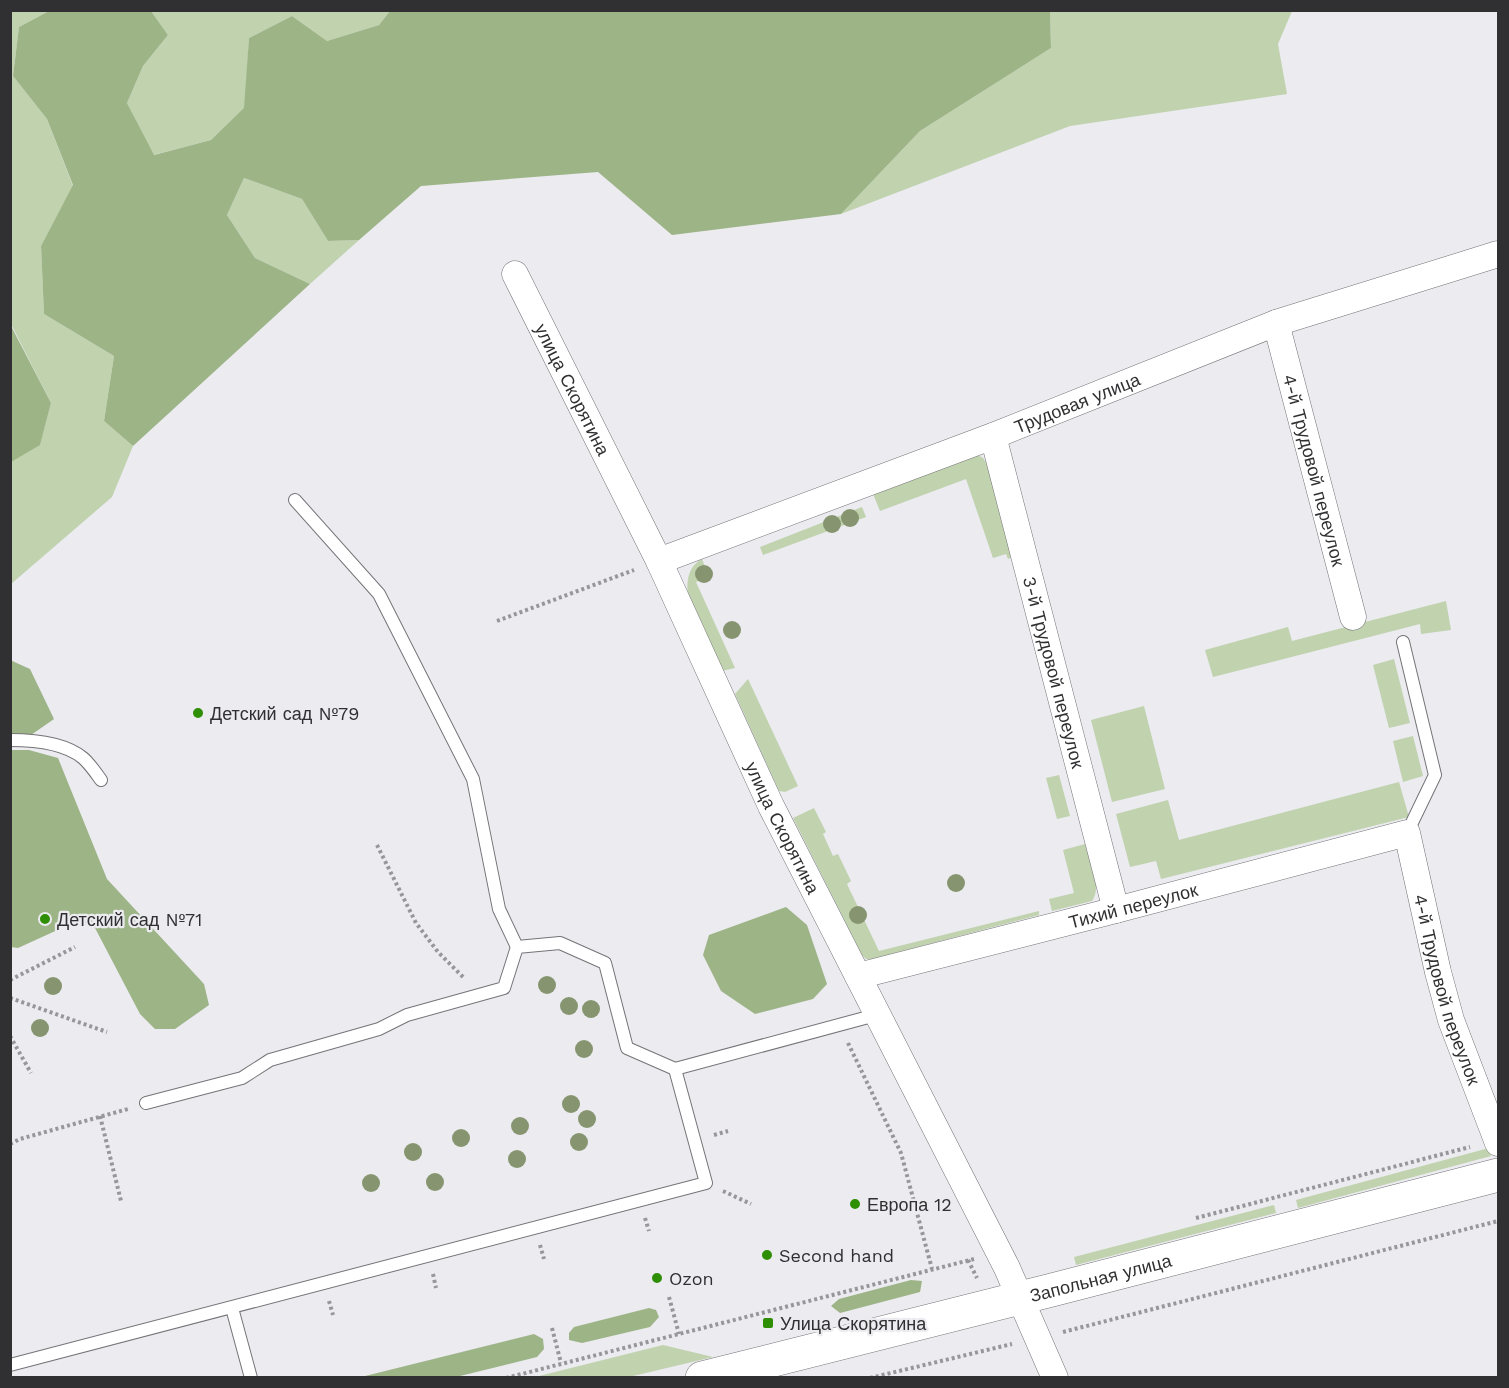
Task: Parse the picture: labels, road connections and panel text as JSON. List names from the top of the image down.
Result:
{
  "streets": {
    "main road": ["Запольная улица"],
    "street": [
      "улица Скорятина",
      "Трудовая улица",
      "4-й Трудовой переулок",
      "3-й Трудовой переулок",
      "Тихий переулок"
    ]
  },
  "crossings": [
    ["улица Скорятина", "Трудовая улица"],
    ["улица Скорятина", "Тихий переулок"],
    ["улица Скорятина", "Запольная улица"],
    ["Трудовая улица", "4-й Трудовой переулок"],
    ["Трудовая улица", "3-й Трудовой переулок"],
    ["4-й Трудовой переулок", "Тихий переулок"],
    ["3-й Трудовой переулок", "Тихий переулок"]
  ],
  "places": {
    "other": [
      "Детский сад №79",
      "Детский сад №71",
      "Европа 12",
      "Second hand",
      "Ozon"
    ],
    "transit": ["Улица Скорятина"]
  }
}
